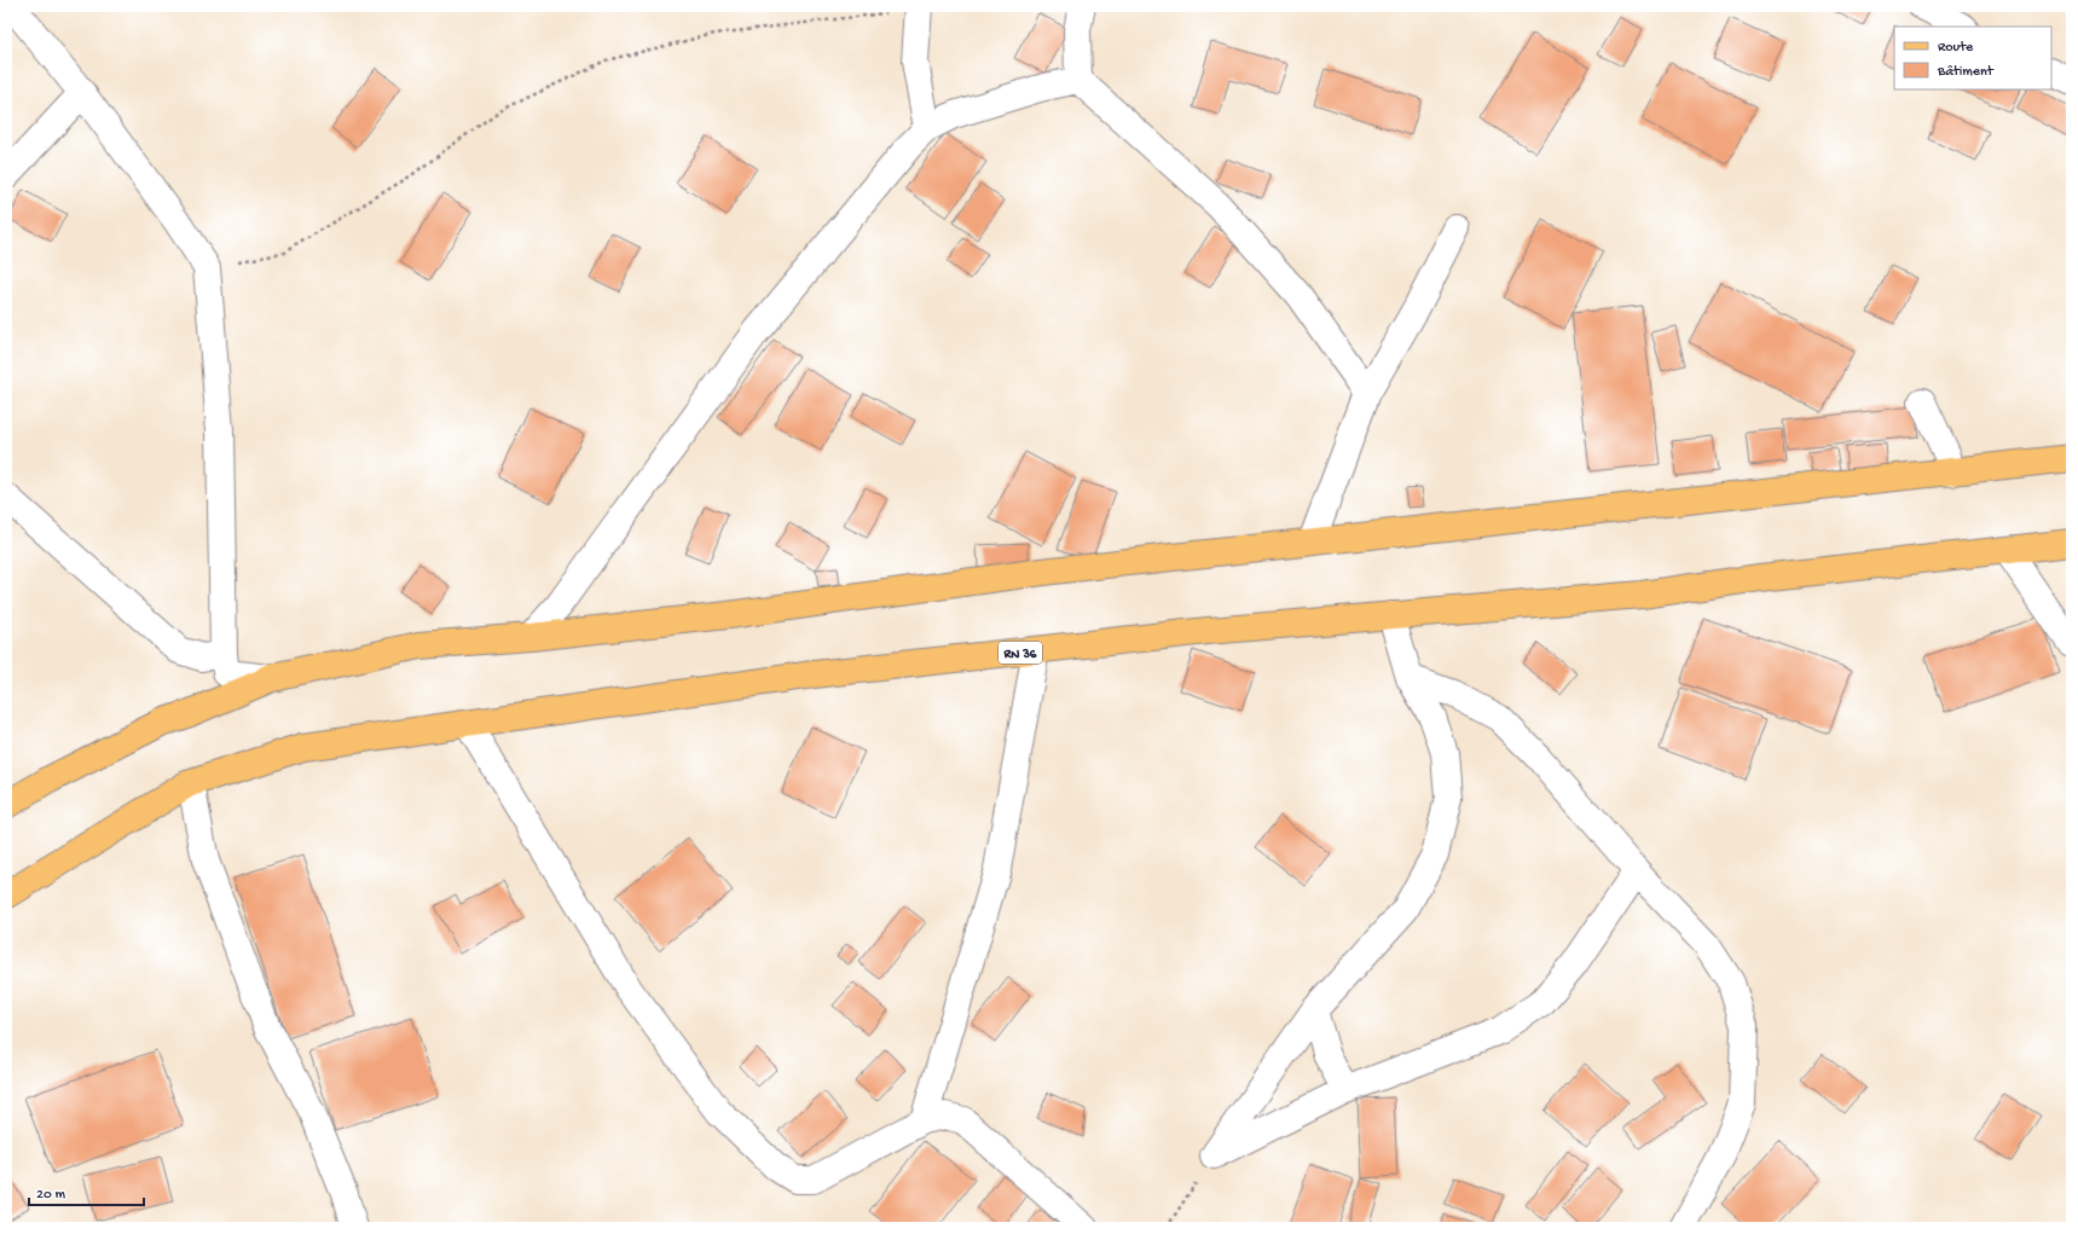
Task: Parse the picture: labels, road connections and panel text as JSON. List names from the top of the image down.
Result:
{
  "streets": {
    "main road": ["RN 36"]
  },
  "legend": ["Route", "Bâtiment"],
  "scale_bar": "20 m"
}
